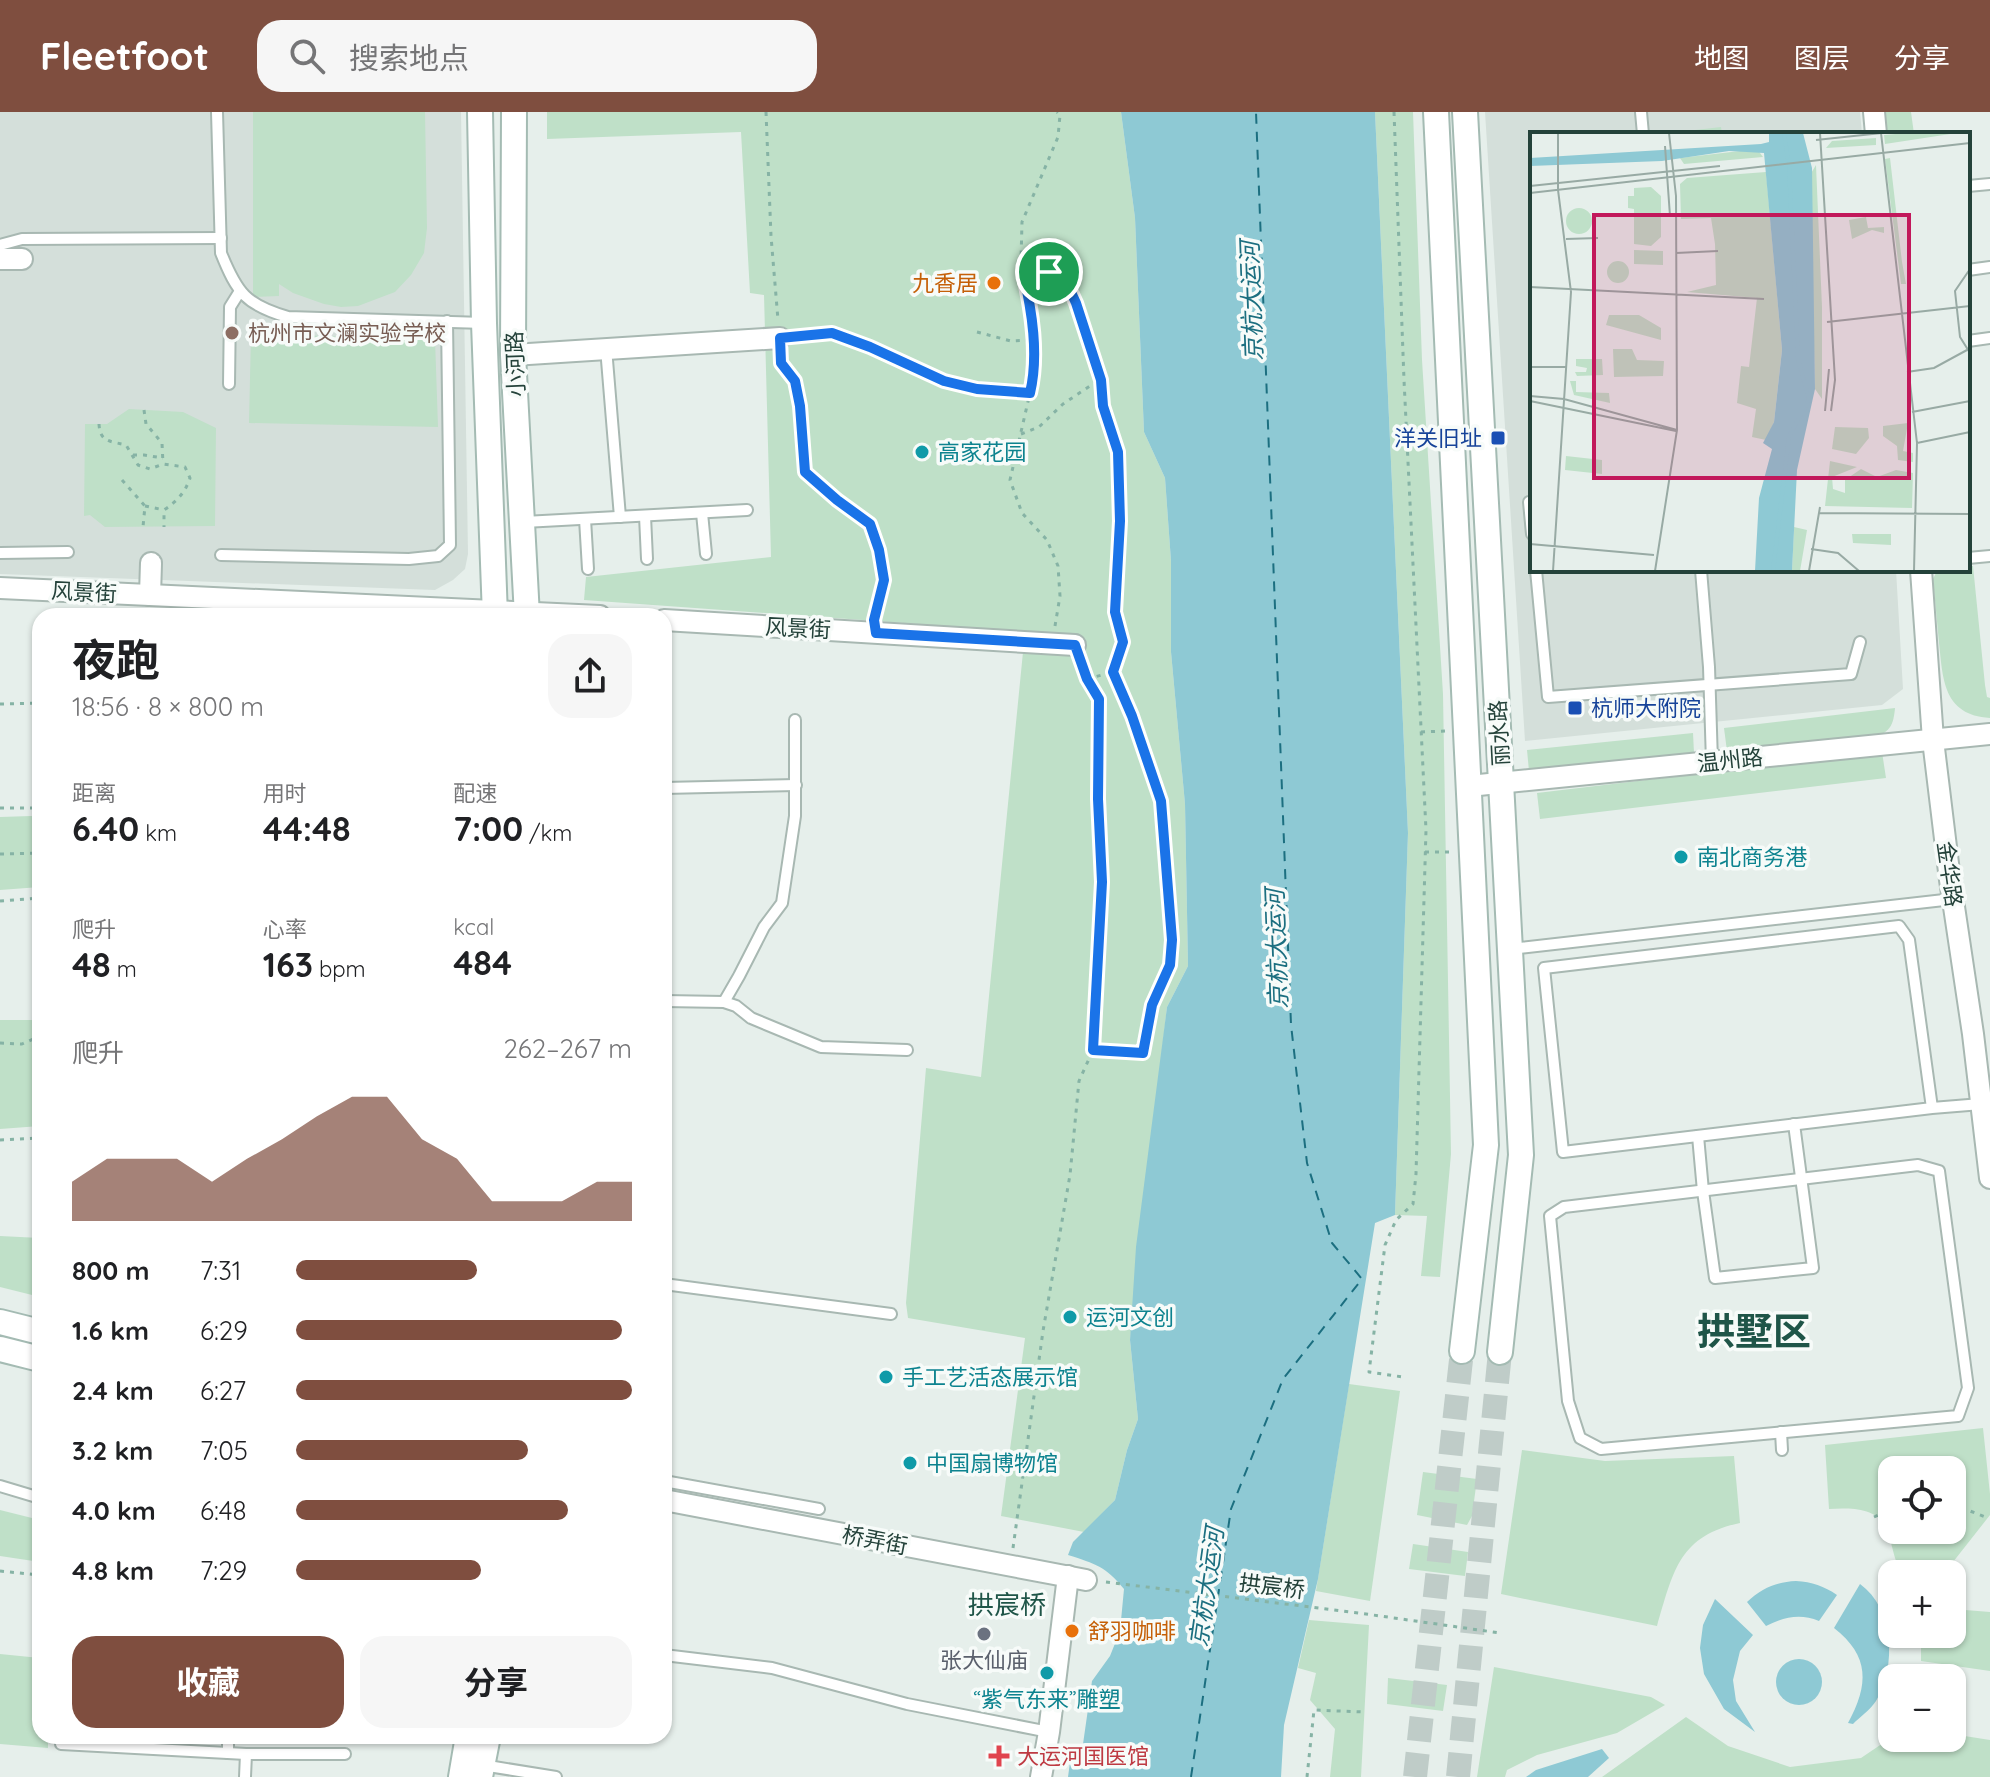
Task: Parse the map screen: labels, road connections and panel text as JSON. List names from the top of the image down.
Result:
{
  "streets": {
    "main road": ["小河路", "丽水路"],
    "street": [
      "风景街",
      "温州路",
      "金华路",
      "桥弄街"
    ],
    "path": ["拱宸桥"]
  },
  "crossings": [
    ["丽水路", "温州路"],
    ["温州路", "金华路"],
    ["桥弄街", "拱宸桥"]
  ],
  "districts": ["拱墅区", "拱宸桥"],
  "water": ["京杭大运河"],
  "places": {
    "other": [
      "九香居",
      "杭州市文澜实验学校",
      "高家花园",
      "南北商务港",
      "运河文创",
      "手工艺活态展示馆",
      "中国扇博物馆",
      "舒羽咖啡",
      "张大仙庙",
      "“紫气东来”雕塑"
    ],
    "transit": ["洋关旧址", "杭师大附院"],
    "health": ["大运河国医馆"]
  },
  "page": {
    "header": "Fleetfoot",
    "search": "搜索地点",
    "nav": ["地图", "图层", "分享"],
    "heading": ["夜跑", "18:56 · 8 × 800 m"],
    "stats": [
      ["距离", "6.40 km"],
      ["用时", "44:48"],
      ["配速", "7:00 /km"],
      ["爬升", "48 m"],
      ["心率", "163 bpm"],
      ["kcal", "484"]
    ],
    "chart": ["爬升", "262–267 m"],
    "list": [
      {
        "name": "800 m",
        "note": "7:31"
      },
      {
        "name": "1.6 km",
        "note": "6:29"
      },
      {
        "name": "2.4 km",
        "note": "6:27"
      },
      {
        "name": "3.2 km",
        "note": "7:05"
      },
      {
        "name": "4.0 km",
        "note": "6:48"
      },
      {
        "name": "4.8 km",
        "note": "7:29"
      }
    ],
    "map_buttons": ["+", "−"],
    "buttons": ["收藏", "分享"]
  }
}
